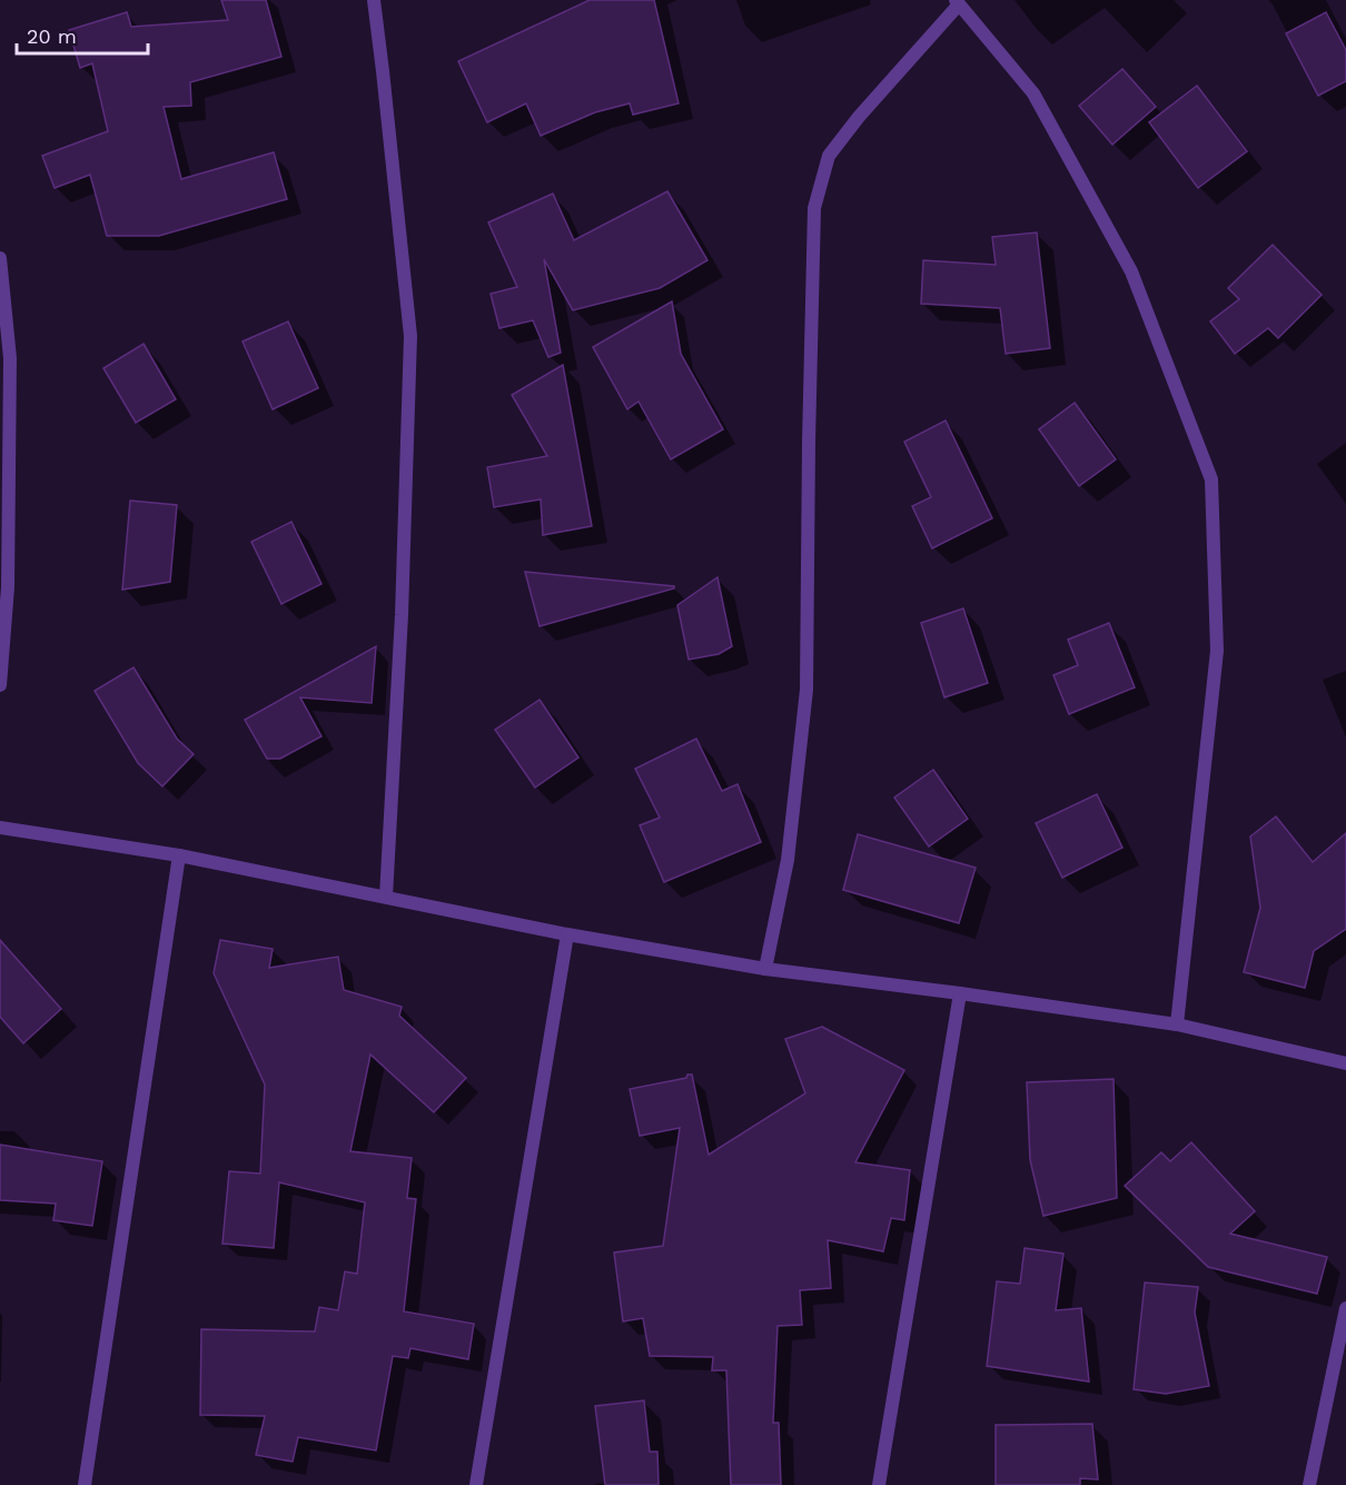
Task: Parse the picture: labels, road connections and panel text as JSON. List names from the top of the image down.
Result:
{
  "scale_bar": "20 m"
}
